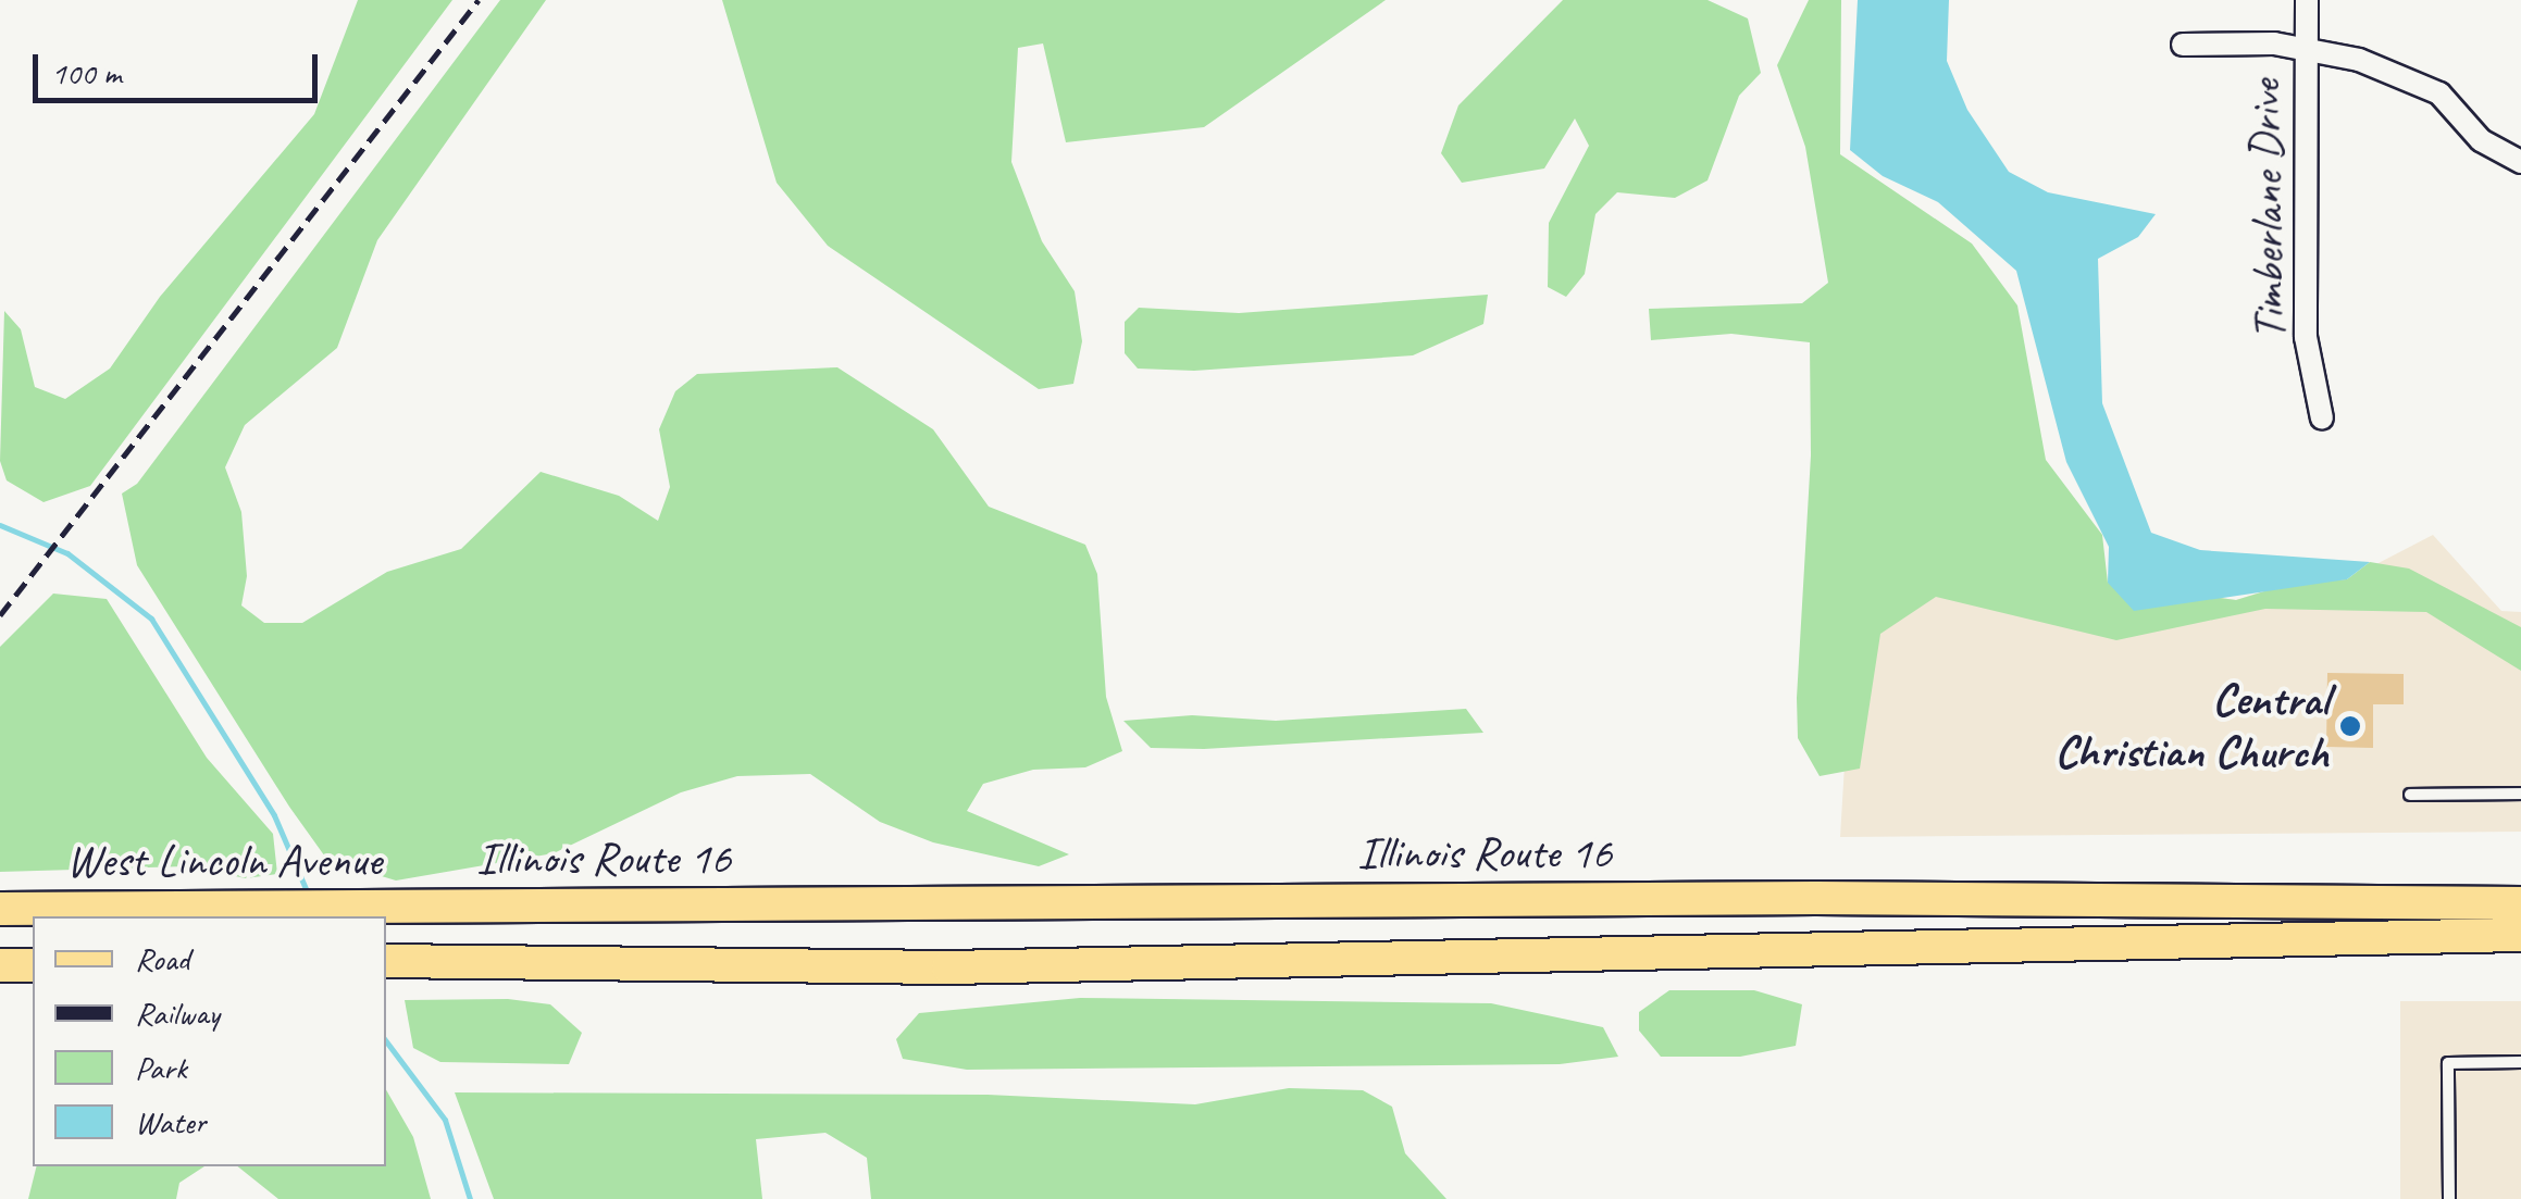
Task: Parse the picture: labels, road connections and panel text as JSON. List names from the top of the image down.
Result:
{
  "streets": {
    "main road": ["Illinois Route 16", "West Lincoln Avenue"],
    "street": ["Timberlane Drive"]
  },
  "crossings": [
    ["Illinois Route 16", "West Lincoln Avenue"]
  ],
  "places": ["Central Christian Church"],
  "legend": [
    "Road",
    "Railway",
    "Park",
    "Water"
  ],
  "scale_bar": "100 m"
}
